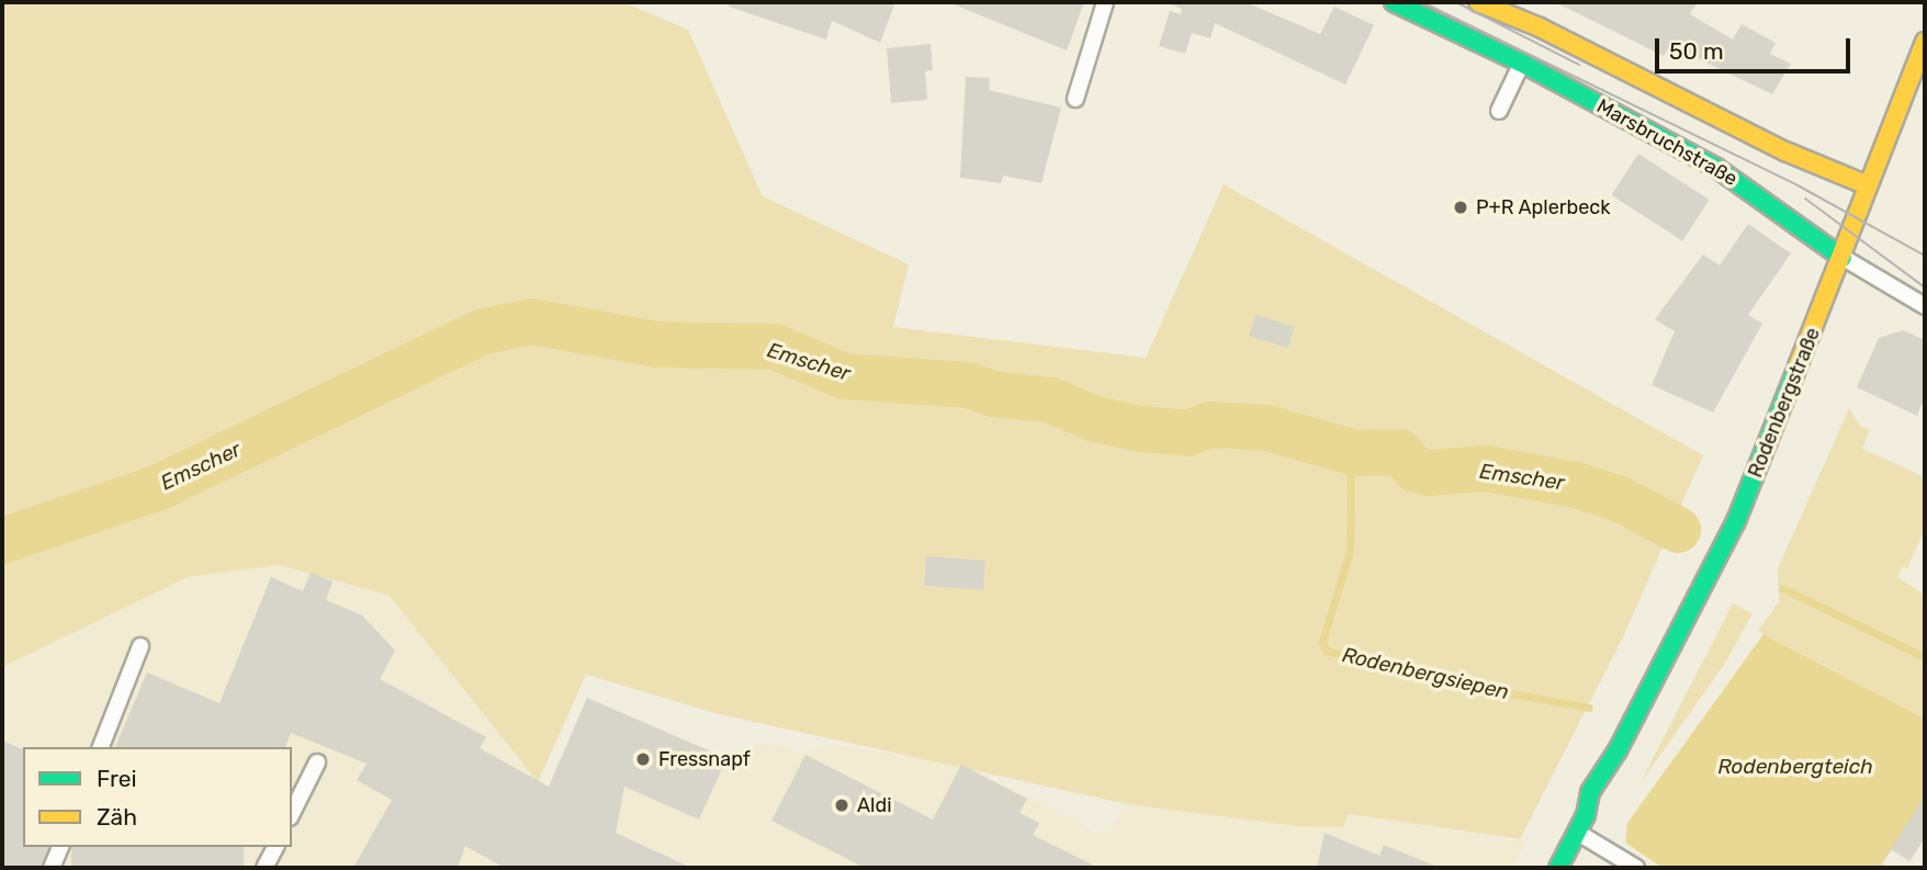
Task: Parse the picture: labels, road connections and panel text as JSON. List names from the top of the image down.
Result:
{
  "streets": {
    "street": ["Marsbruchstraße", "Rodenbergstraße"]
  },
  "crossings": [
    ["Marsbruchstraße", "Rodenbergstraße"]
  ],
  "water": ["Emscher", "Rodenbergsiepen", "Rodenbergteich"],
  "places": ["P+R Aplerbeck", "Fressnapf", "Aldi"],
  "legend": ["Frei", "Zäh"],
  "scale_bar": "50 m"
}
